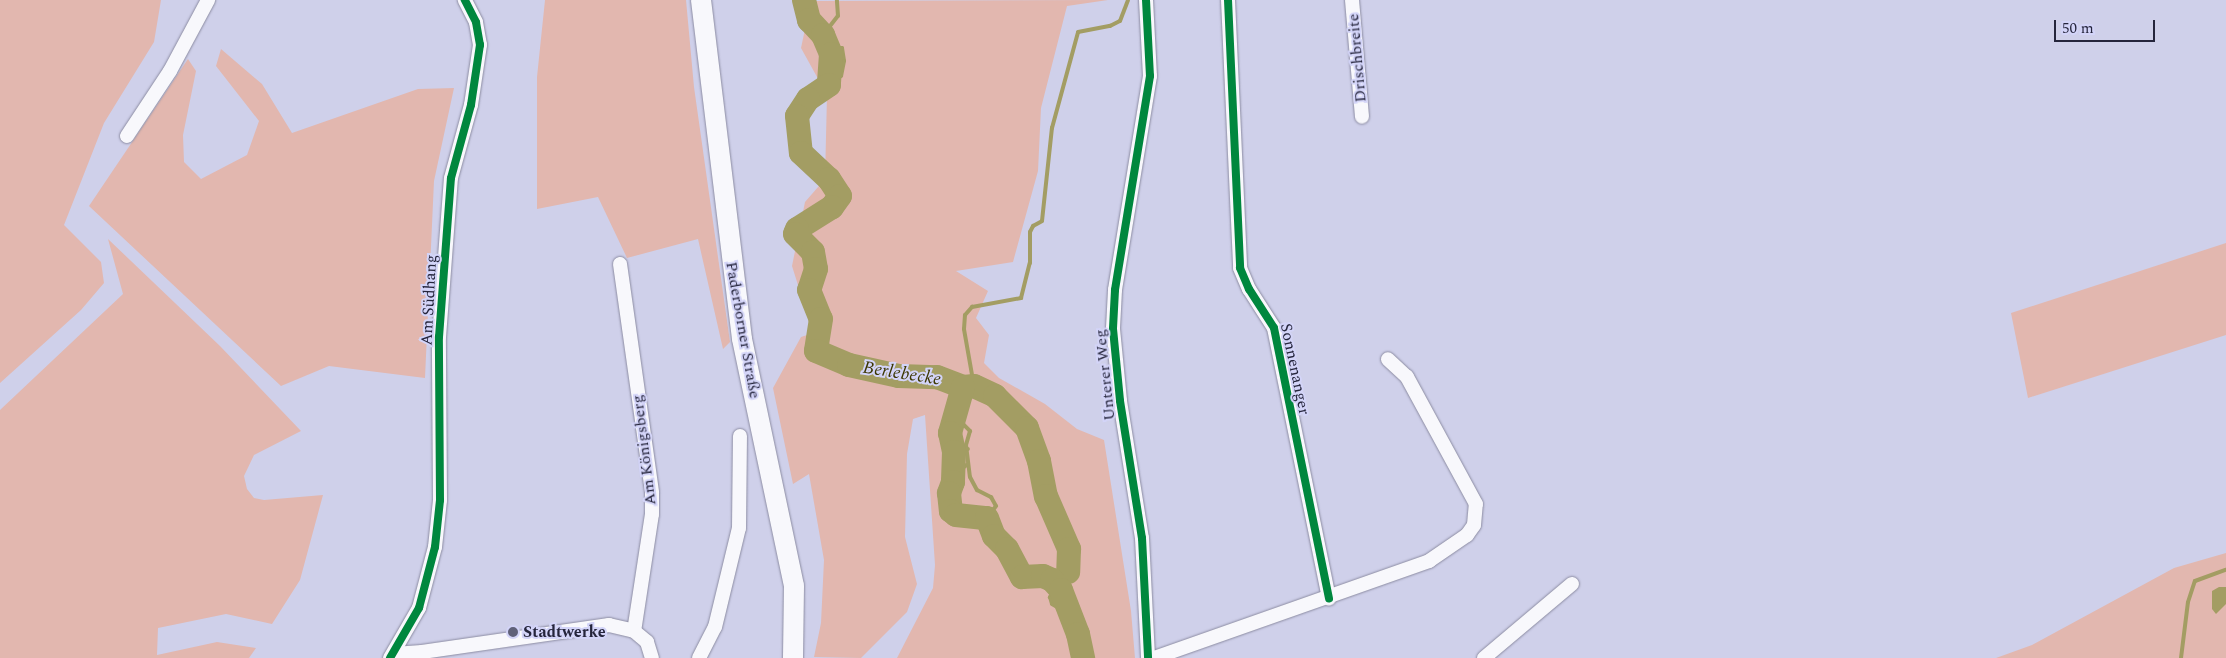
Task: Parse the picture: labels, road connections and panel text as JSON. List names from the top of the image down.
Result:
{
  "streets": {
    "main road": ["Paderborner Straße"],
    "street": [
      "Drischbreite",
      "Am Südhang",
      "Sonnenanger",
      "Unterer Weg",
      "Am Königsberg"
    ]
  },
  "crossings": [
    ["Am Südhang", "Am Königsberg"]
  ],
  "water": ["Berlebecke"],
  "places": ["Stadtwerke"],
  "scale_bar": "50 m"
}
